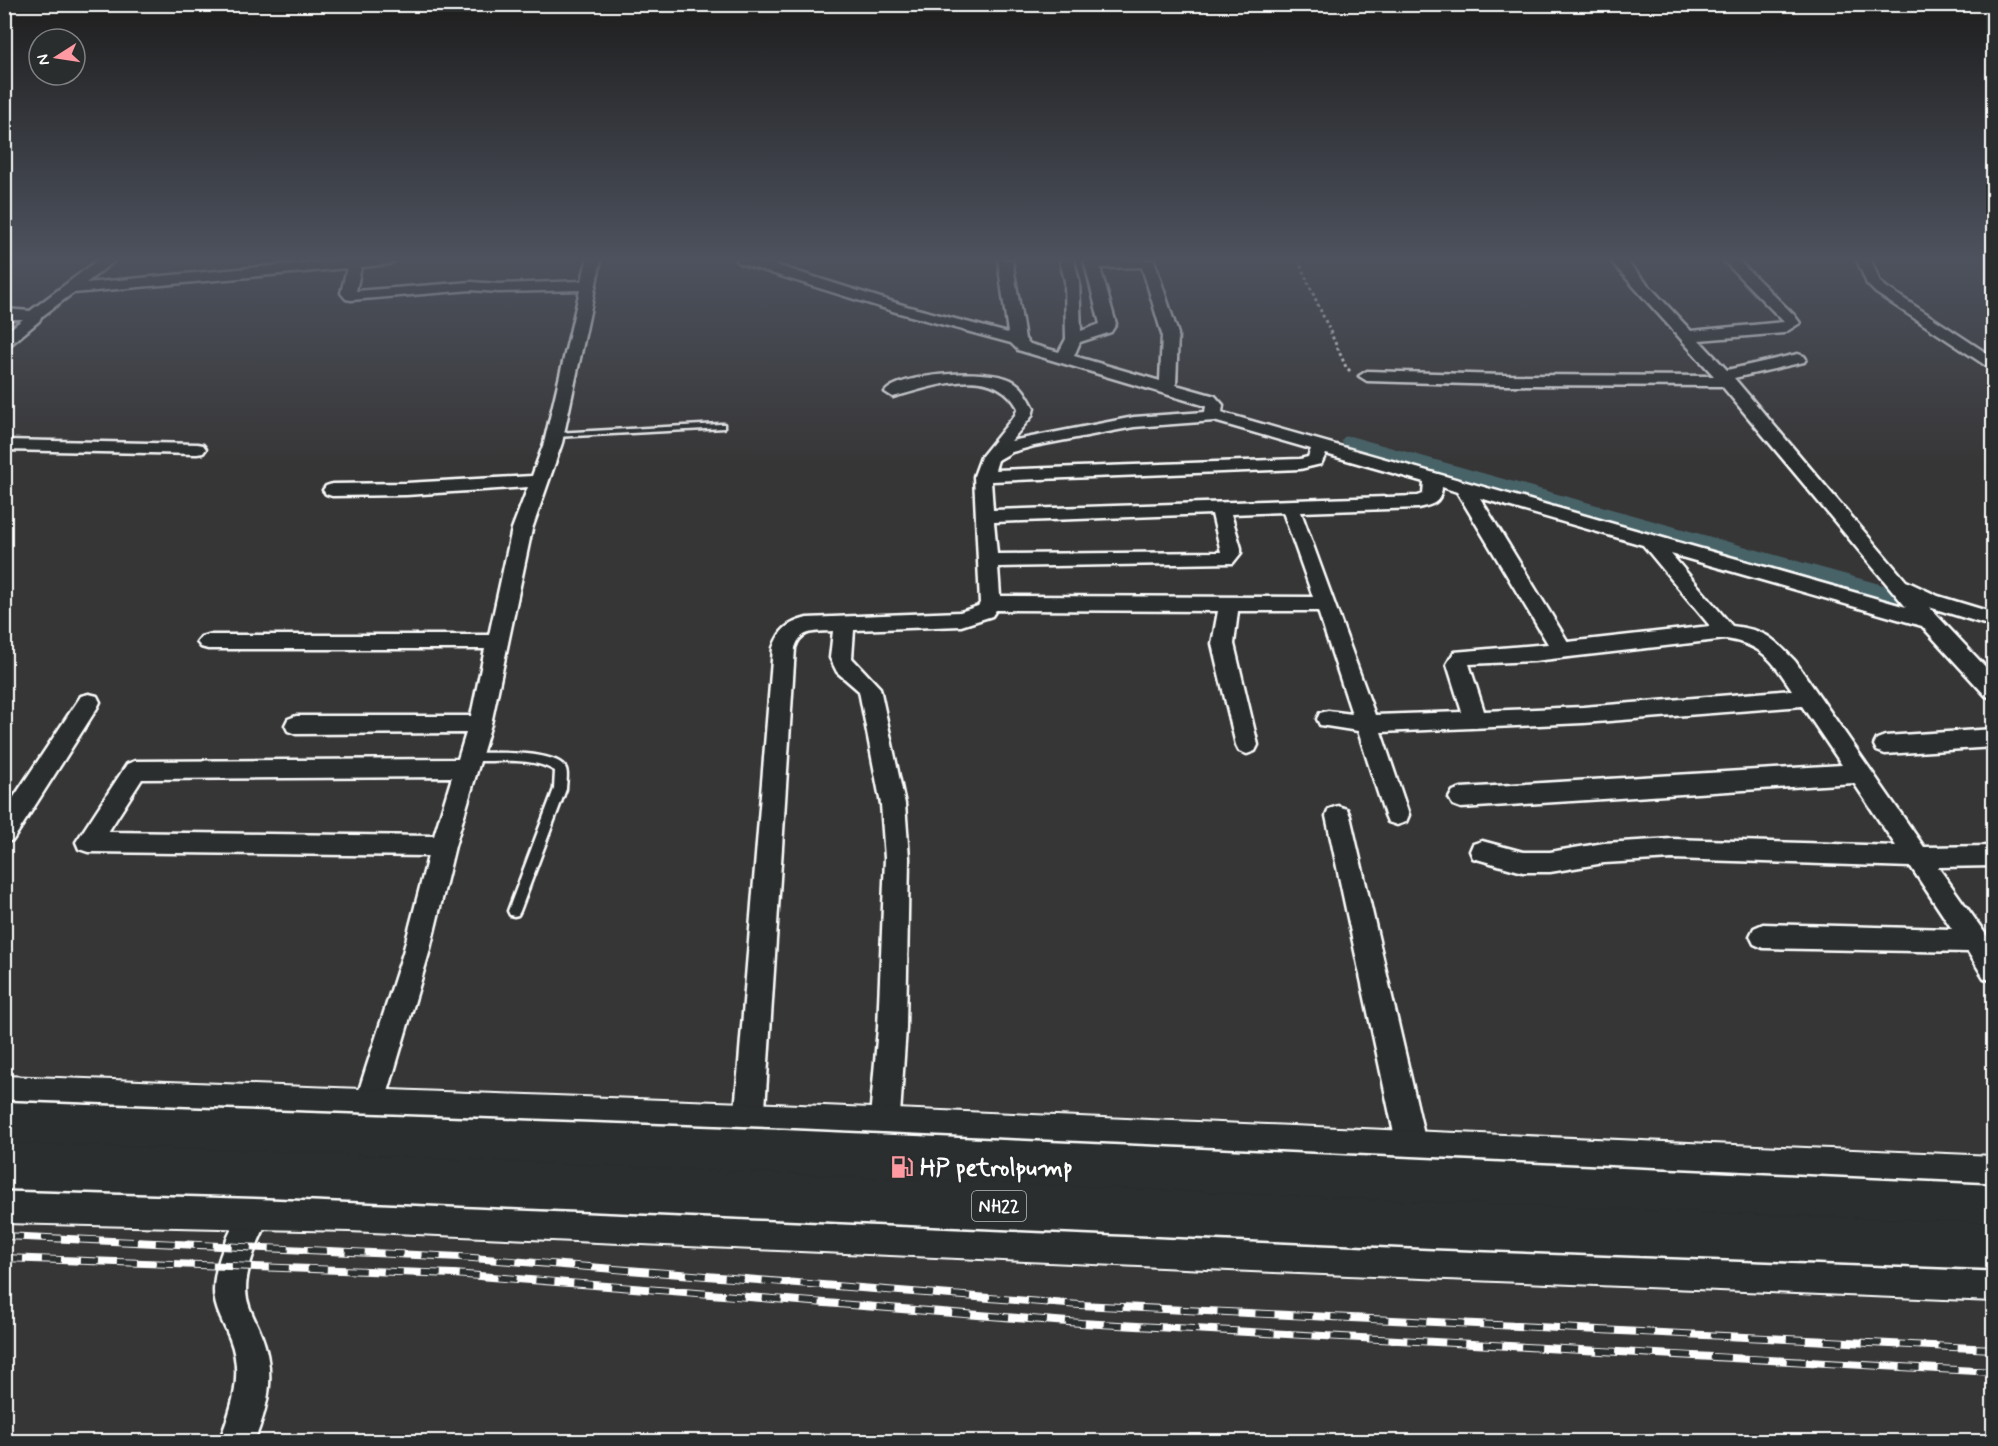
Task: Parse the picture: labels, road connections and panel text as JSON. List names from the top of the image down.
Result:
{
  "streets": {
    "highway": ["NH22"]
  },
  "places": {
    "fuel station": ["HP petrolpump"]
  },
  "north": "left"
}
